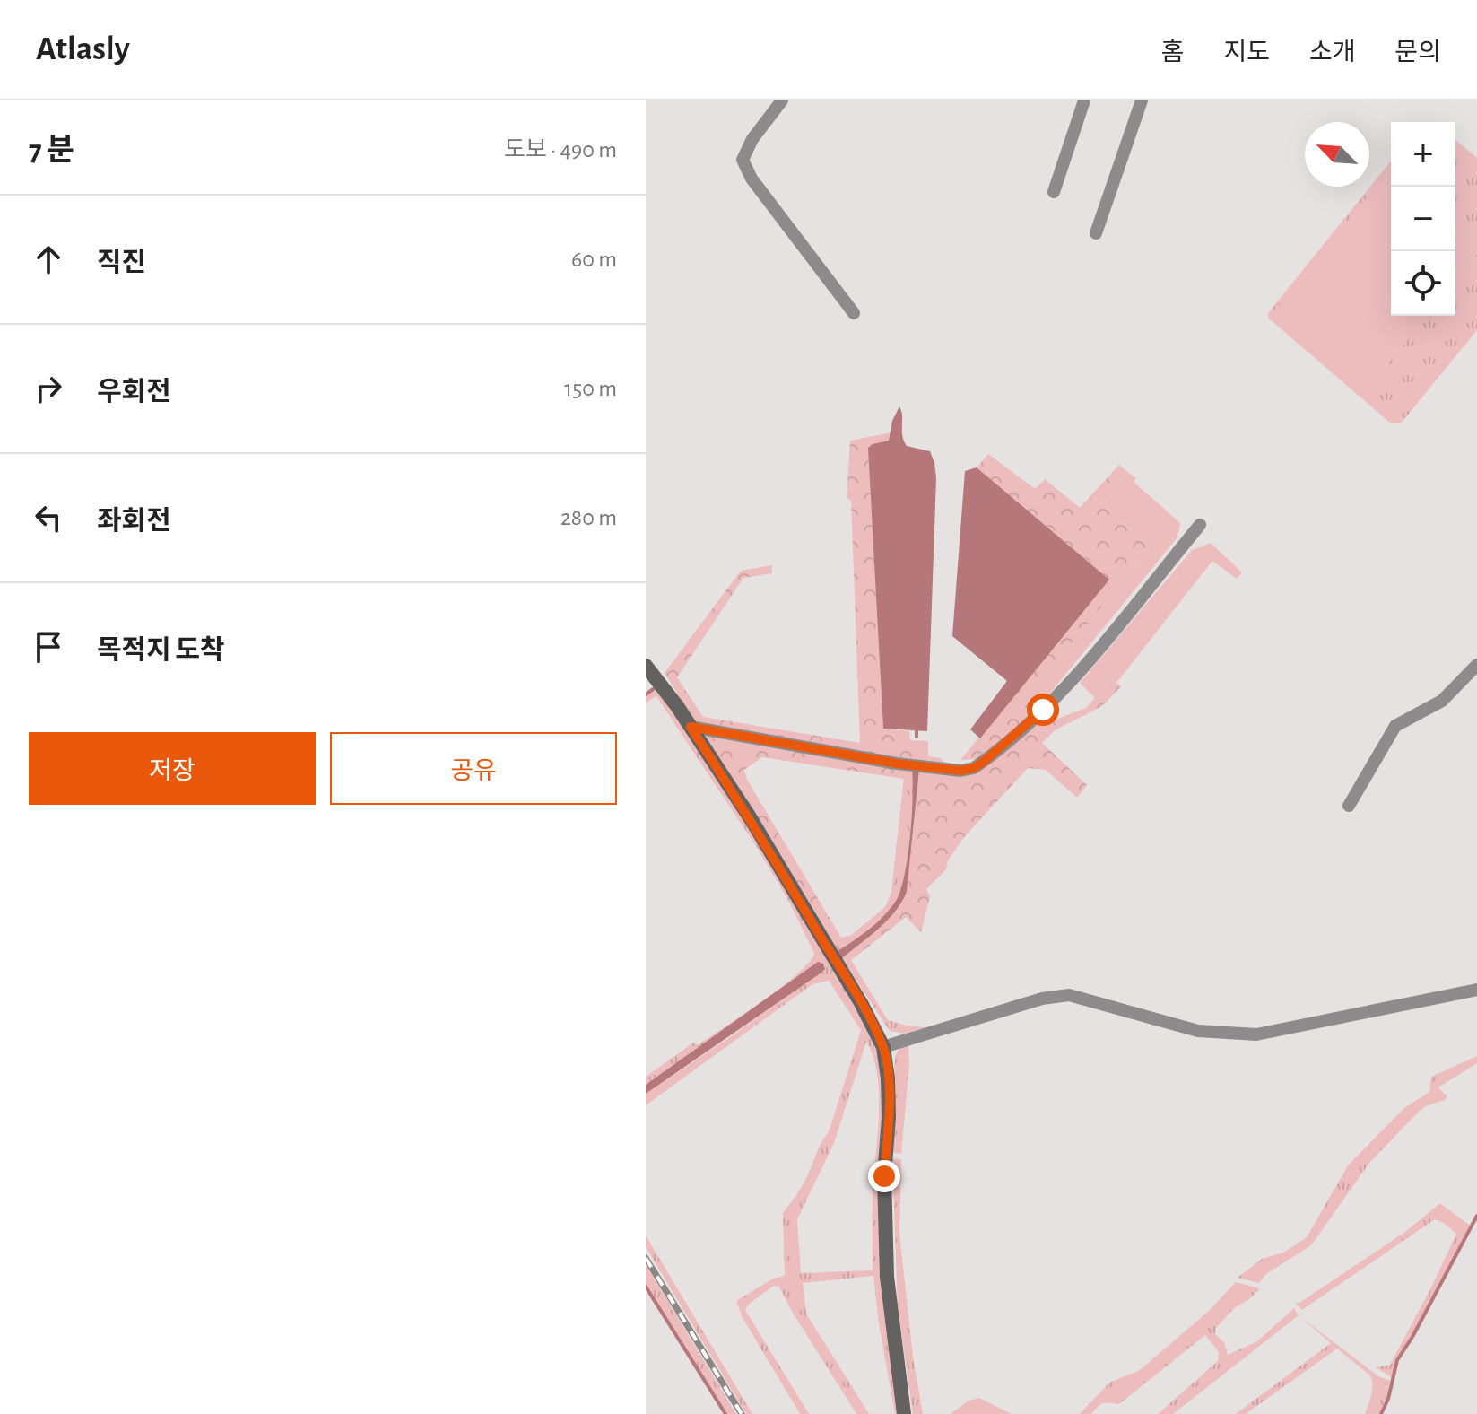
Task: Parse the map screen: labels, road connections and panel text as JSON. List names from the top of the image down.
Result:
{
  "north": "top left",
  "page": {
    "header": "Atlasly",
    "nav": [
      "홈",
      "지도",
      "소개",
      "문의"
    ],
    "heading": ["7 분", "도보 · 490 m"],
    "map_buttons": ["+", "−"],
    "list": [
      ["직진", "60 m"],
      ["우회전", "150 m"],
      ["좌회전", "280 m"],
      "목적지 도착"
    ],
    "buttons": ["저장", "공유"]
  }
}
